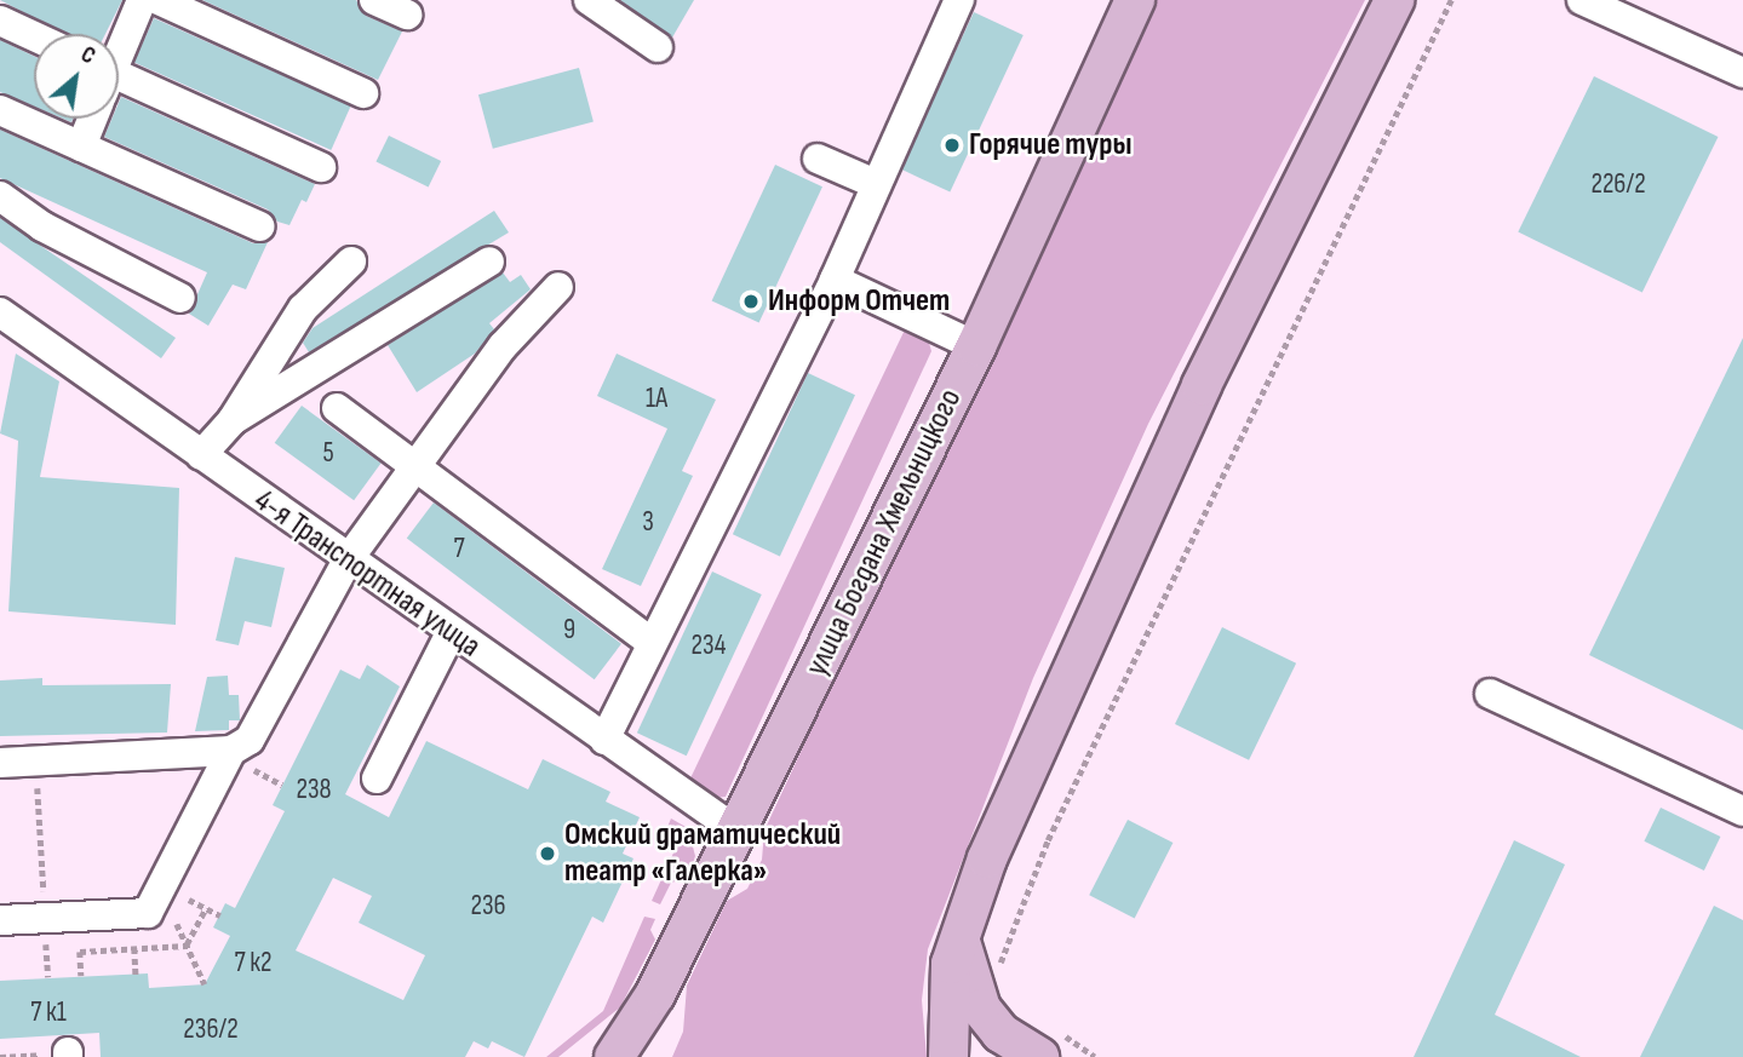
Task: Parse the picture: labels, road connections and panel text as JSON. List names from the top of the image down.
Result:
{
  "streets": {
    "main road": ["улица Богдана Хмельницкого"],
    "street": ["4-я Транспортная улица"]
  },
  "crossings": [
    ["улица Богдана Хмельницкого", "4-я Транспортная улица"]
  ],
  "places": ["Горячие туры", "Информ Отчет", "Омский драматический театр «Галерка»"],
  "house_numbers": [
    "226/2",
    "1А",
    "5",
    "3",
    "7",
    "9",
    "234",
    "238",
    "236",
    "7 к2",
    "7 к1",
    "236/2"
  ],
  "north": "top right"
}
